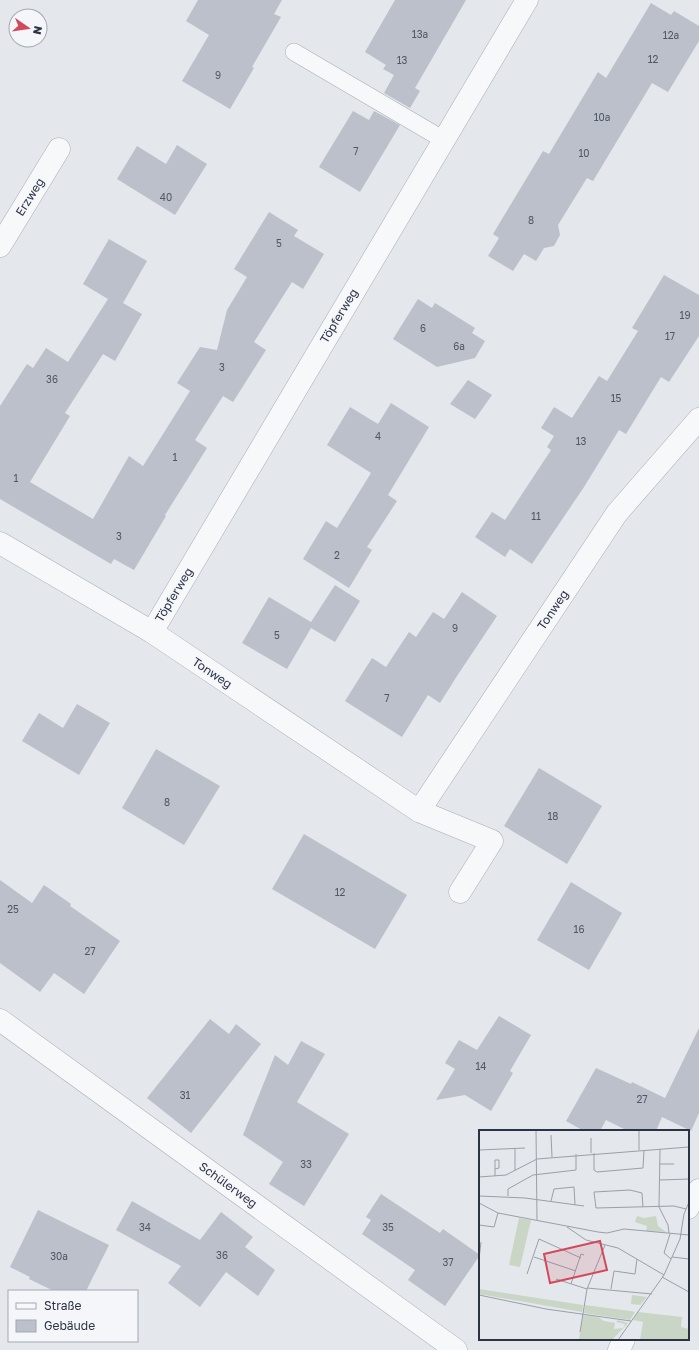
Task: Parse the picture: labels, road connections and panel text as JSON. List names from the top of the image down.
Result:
{
  "streets": {
    "street": [
      "Erzweg",
      "Töpferweg",
      "Tonweg",
      "Schülerweg"
    ]
  },
  "crossings": [
    ["Töpferweg", "Tonweg"]
  ],
  "house_numbers": [
    "13a",
    "12a",
    "12",
    "13",
    "9",
    "10a",
    "7",
    "10",
    "40",
    "8",
    "5",
    "19",
    "6",
    "17",
    "6a",
    "3",
    "36",
    "15",
    "4",
    "13",
    "1",
    "1",
    "11",
    "3",
    "2",
    "9",
    "5",
    "7",
    "8",
    "18",
    "12",
    "25",
    "16",
    "27",
    "14",
    "31",
    "27",
    "33",
    "34",
    "35",
    "36",
    "30a",
    "37"
  ],
  "legend": ["Straße", "Gebäude"],
  "north": "right"
}
